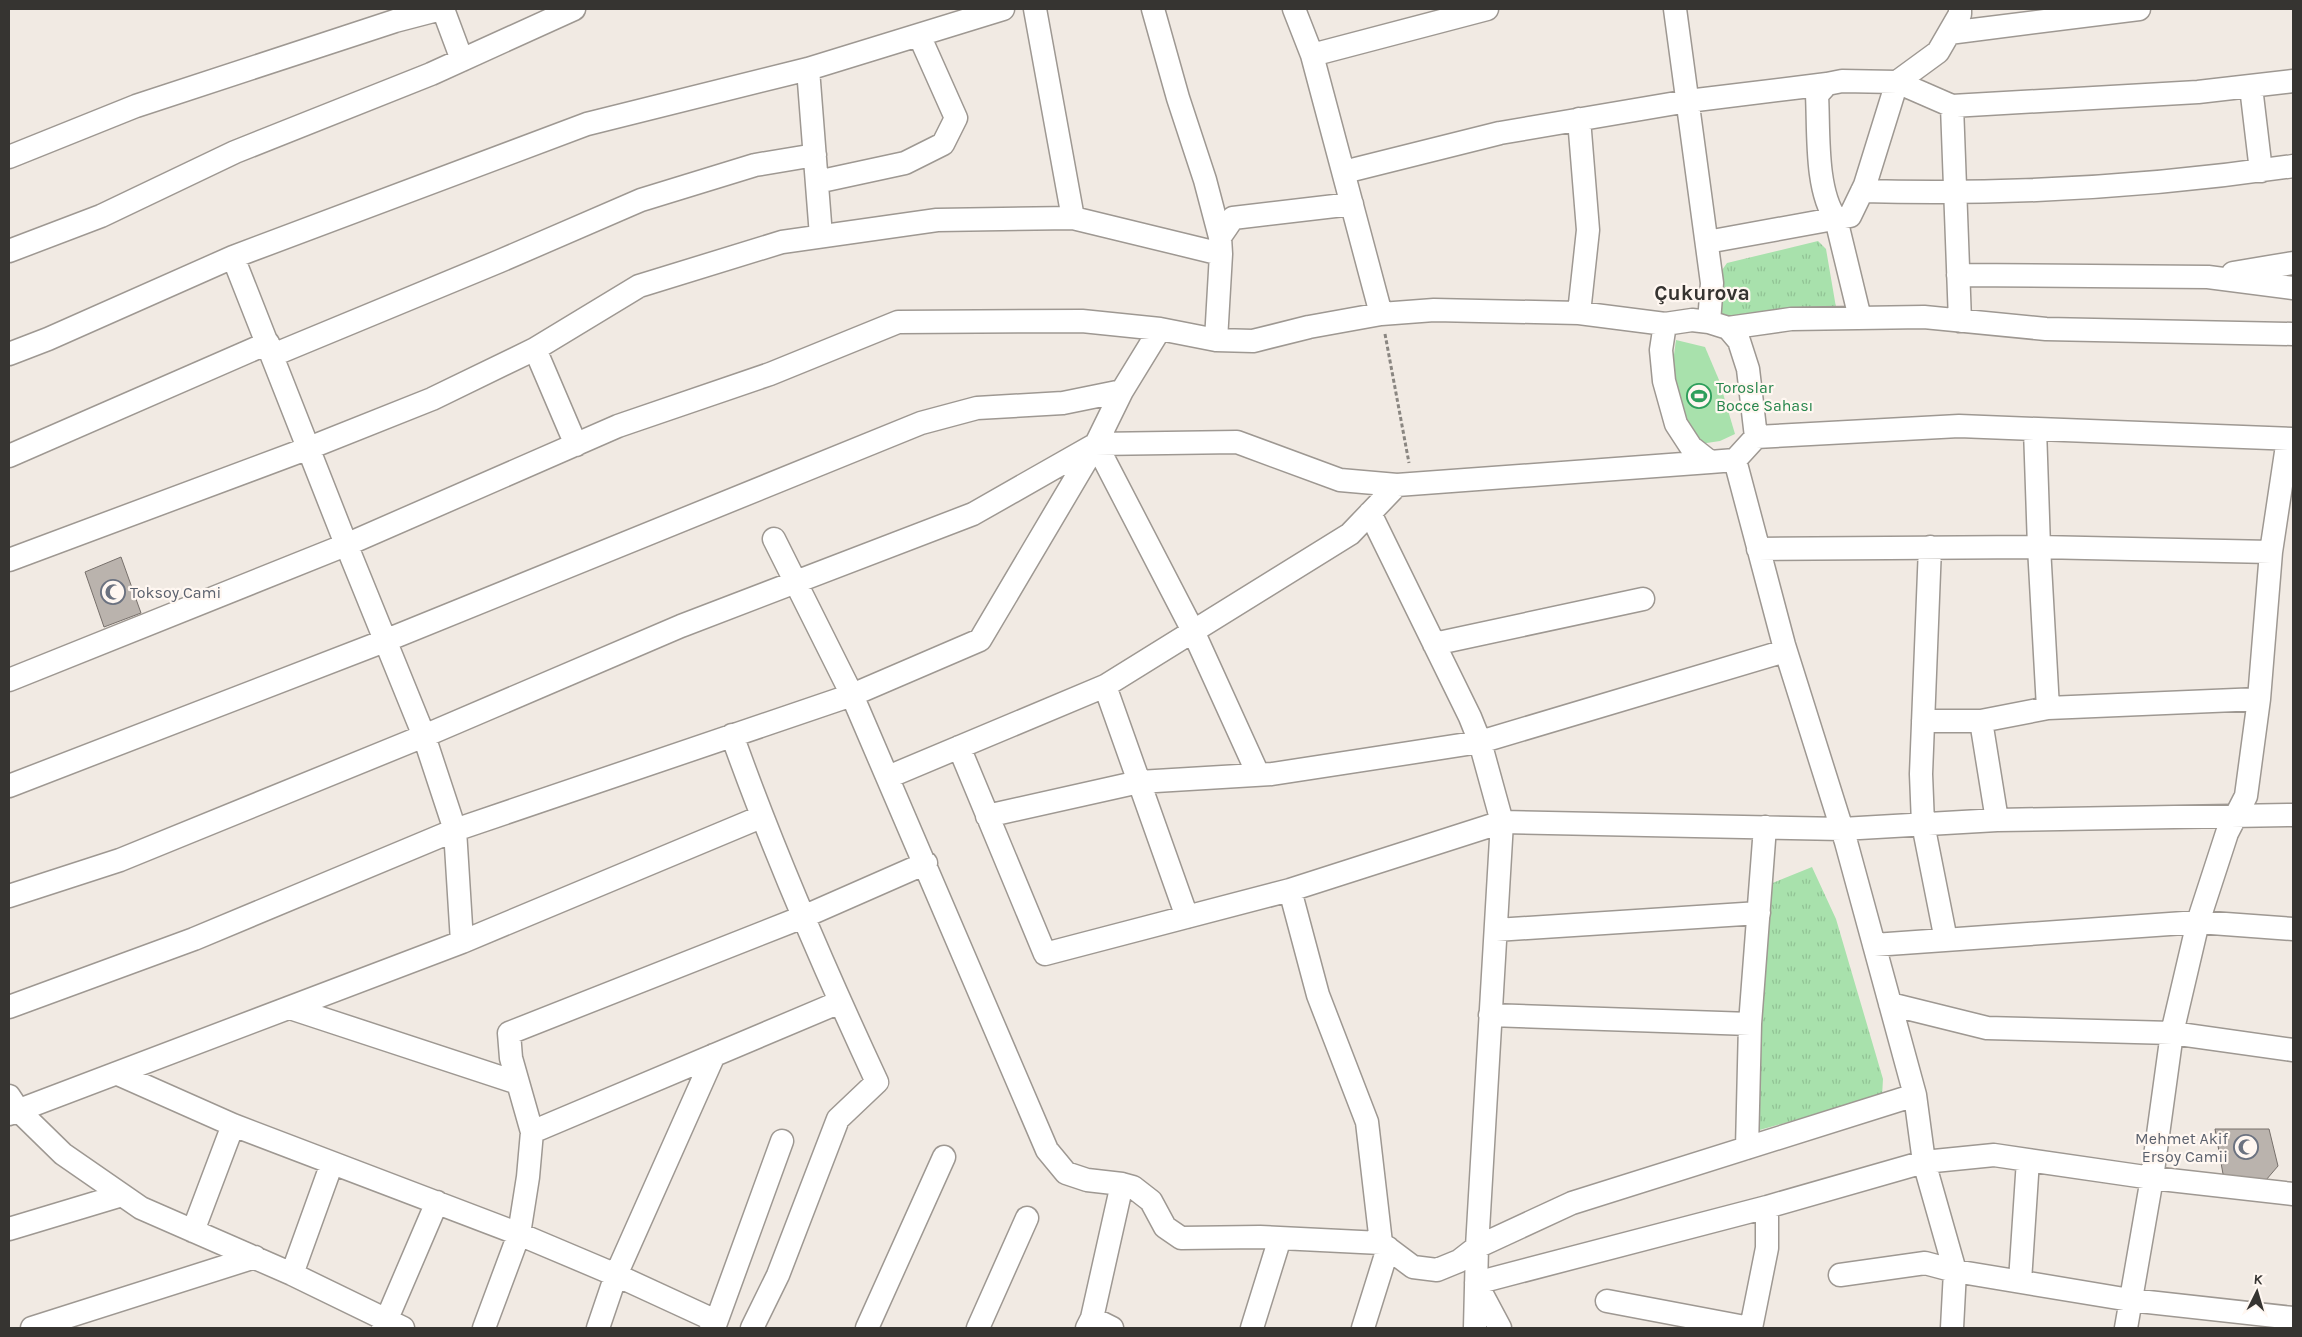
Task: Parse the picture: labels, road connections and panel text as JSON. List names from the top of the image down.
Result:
{
  "districts": ["Çukurova"],
  "places": {
    "sports": ["Toroslar Bocce Sahası"],
    "mosque": ["Toksoy Cami", "Mehmet Akif Ersoy Camii"]
  },
  "north": "top"
}
